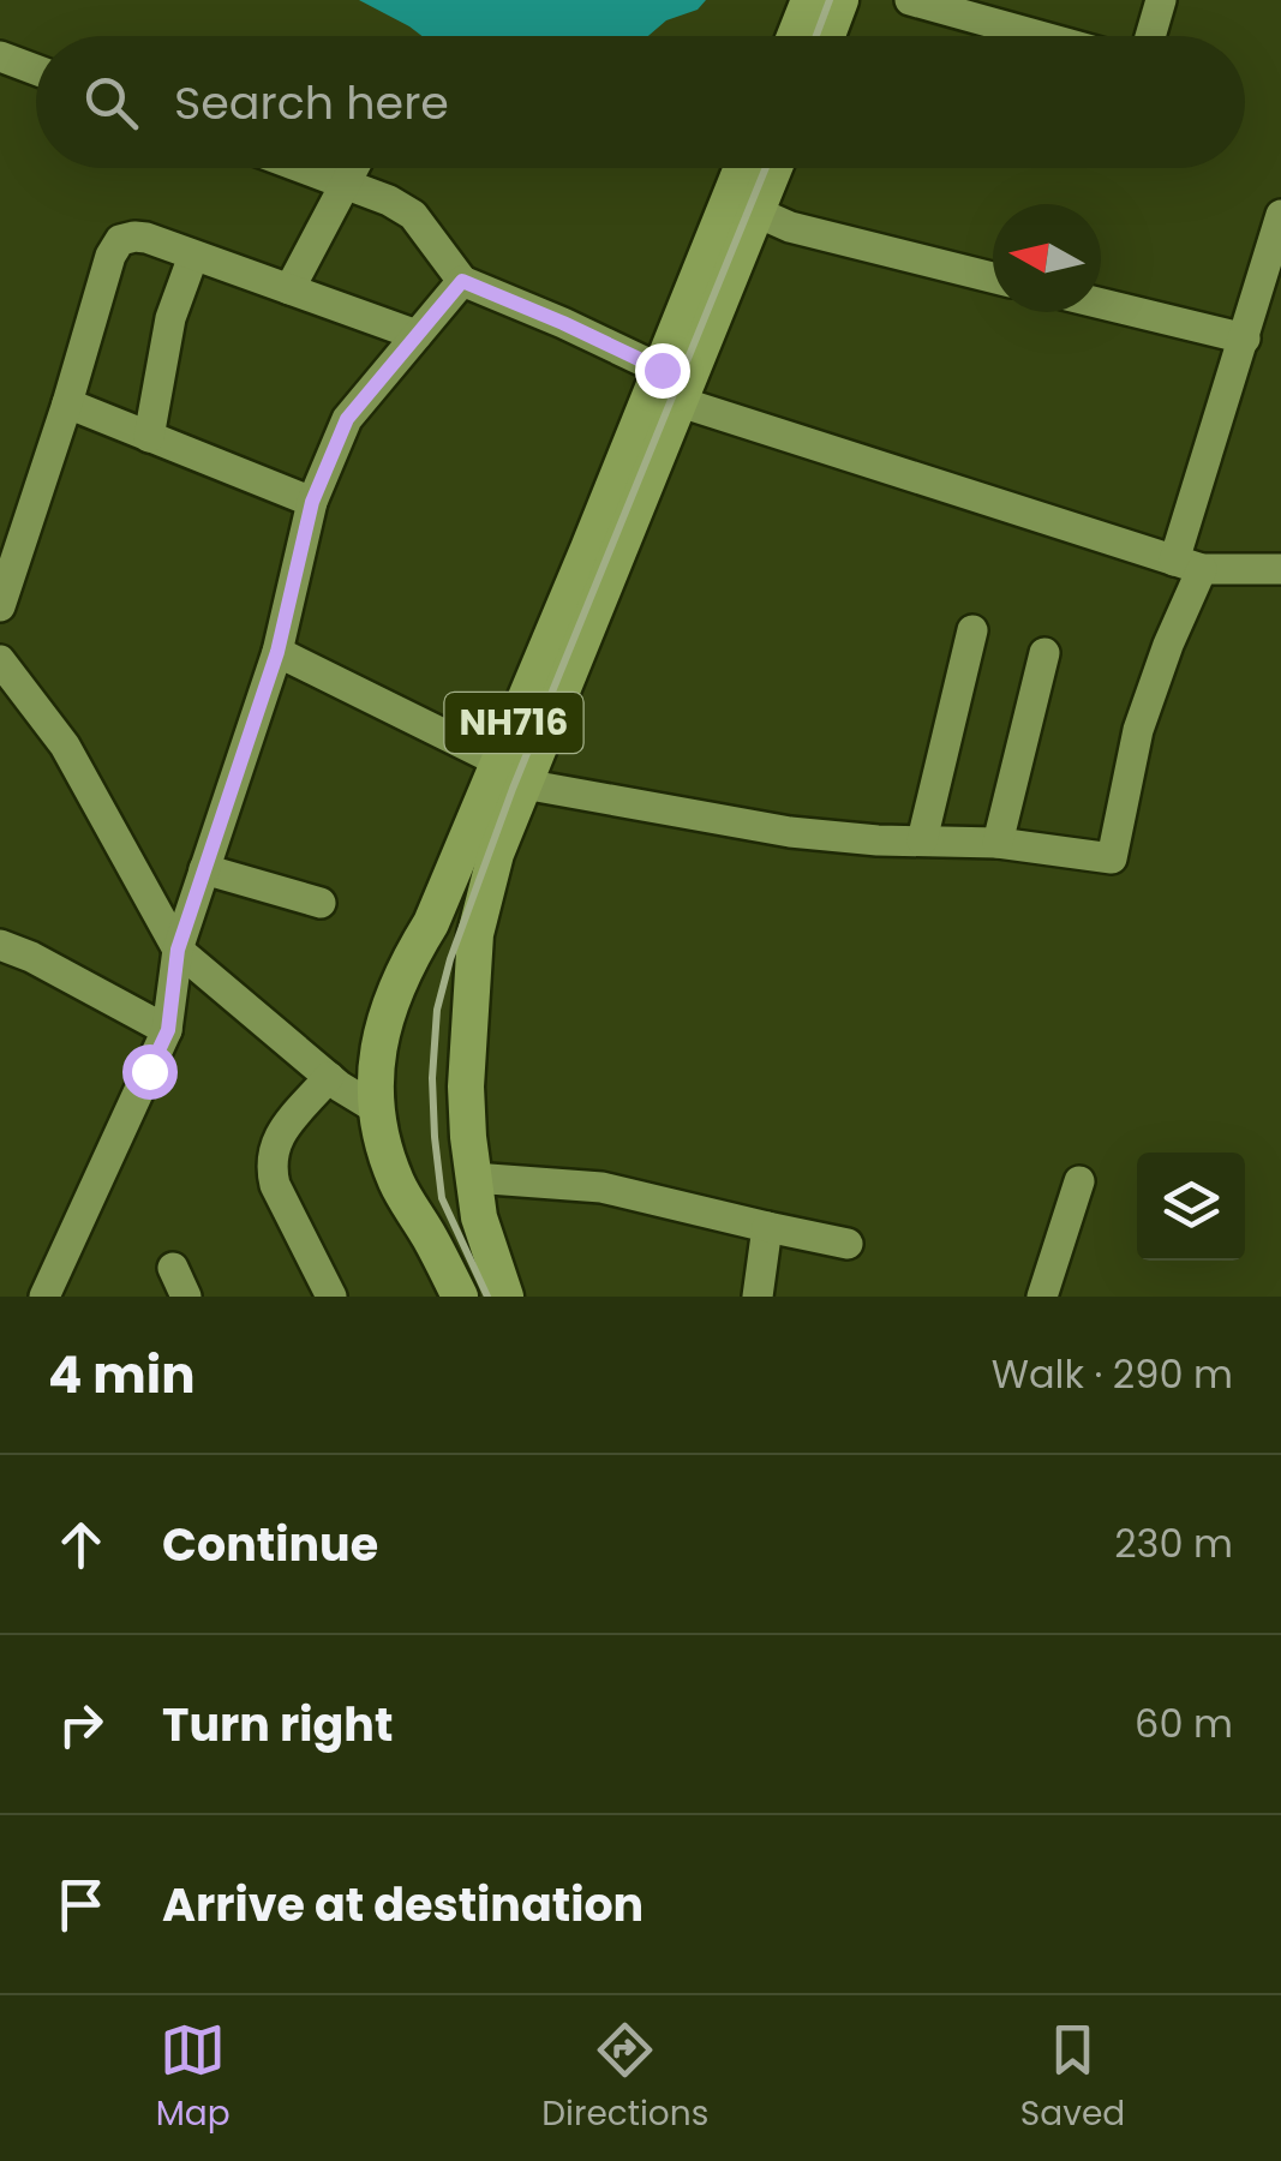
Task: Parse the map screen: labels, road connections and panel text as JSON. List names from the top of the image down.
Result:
{
  "streets": {
    "highway": ["NH716"]
  },
  "north": "left",
  "page": {
    "search": "Search here",
    "heading": ["4 min", "Walk · 290 m"],
    "list": [
      ["Continue", "230 m"],
      ["Turn right", "60 m"],
      "Arrive at destination"
    ],
    "nav": ["Map", "Directions", "Saved"]
  }
}
